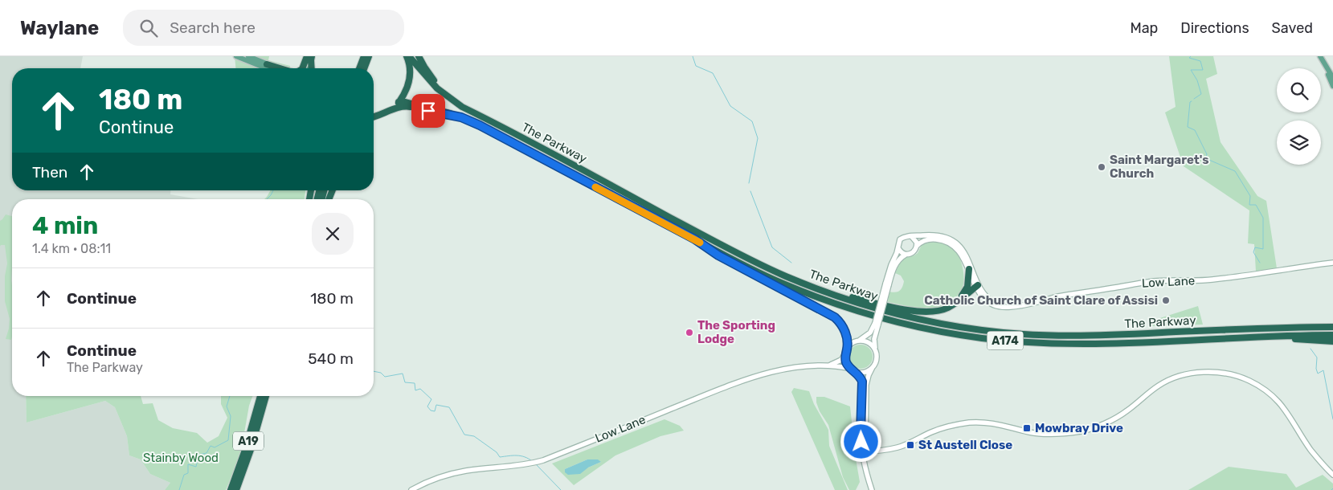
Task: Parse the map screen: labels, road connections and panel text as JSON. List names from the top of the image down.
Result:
{
  "streets": {
    "highway": ["The Parkway", "A174", "A19"],
    "main road": ["Low Lane"]
  },
  "crossings": [
    ["The Parkway", "A174"]
  ],
  "parks": ["Stainby Wood"],
  "places": {
    "other": ["Saint Margaret's Church", "Catholic Church of Saint Clare of Assisi", "The Sporting Lodge"],
    "transit": ["Mowbray Drive", "St Austell Close"]
  },
  "page": {
    "header": "Waylane",
    "search": "Search here",
    "nav": ["Map", "Directions", "Saved"],
    "turn": ["180 m", "Continue"],
    "then": "Then",
    "heading": ["4 min", "1.4 km · 08:11"],
    "list": [
      {
        "name": "Continue",
        "value": "180 m"
      },
      {
        "name": "Continue",
        "note": "The Parkway",
        "value": "540 m"
      }
    ]
  }
}
